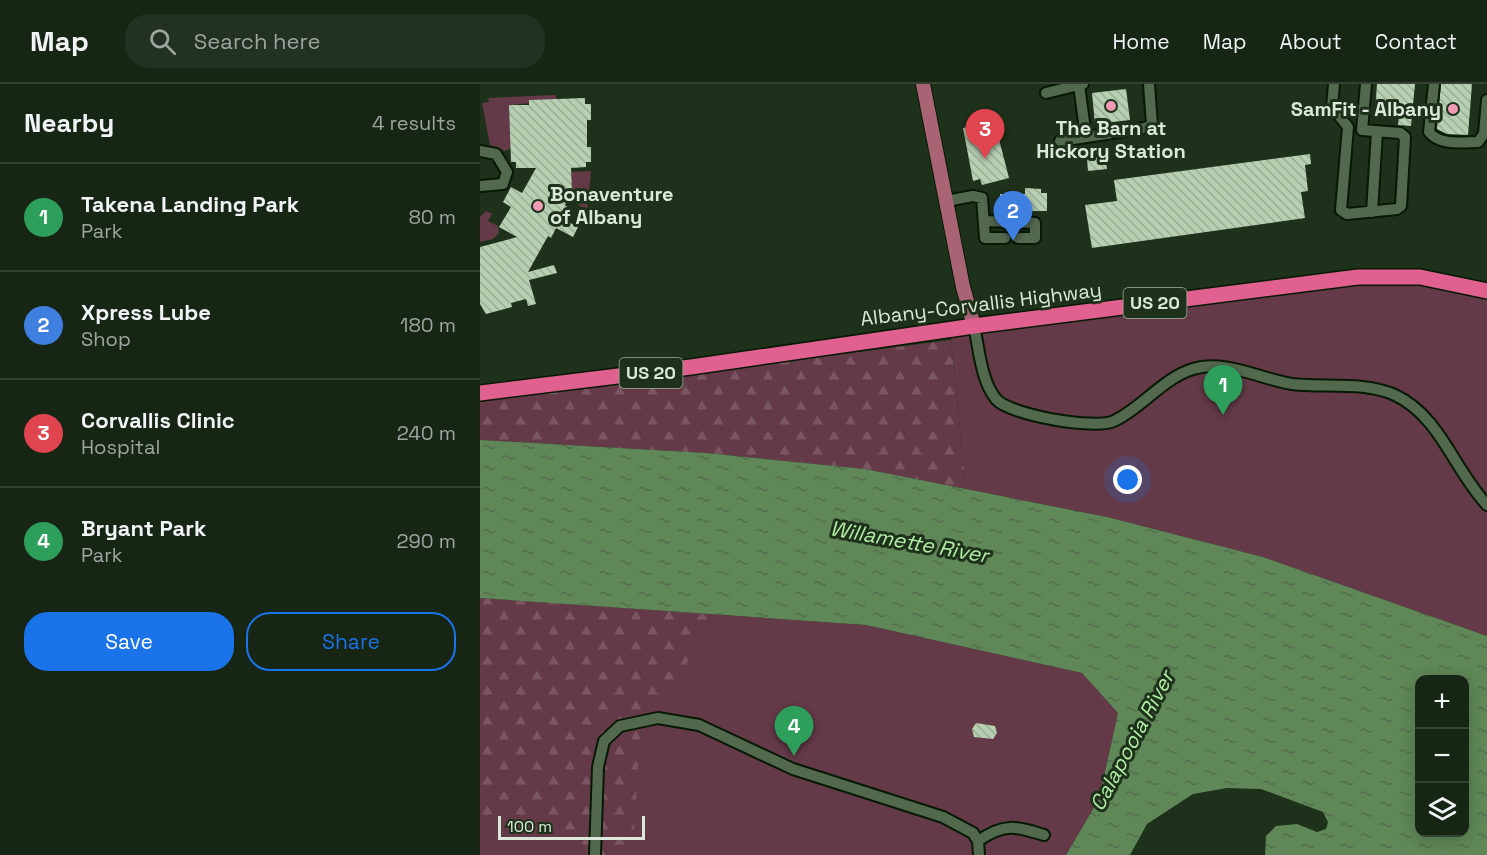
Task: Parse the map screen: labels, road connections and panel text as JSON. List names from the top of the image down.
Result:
{
  "streets": {
    "highway": ["US 20", "Albany-Corvallis Highway"]
  },
  "water": ["Willamette River", "Calapooia River"],
  "places": ["The Barn at Hickory Station", "SamFit - Albany", "Bonaventure of Albany"],
  "scale_bar": "100 m",
  "page": {
    "header": "Map",
    "search": "Search here",
    "nav": [
      "Home",
      "Map",
      "About",
      "Contact"
    ],
    "heading": ["Nearby", "4 results"],
    "pins": [
      "3",
      "2",
      "1",
      "4"
    ],
    "list": [
      {
        "mark": "1",
        "name": "Takena Landing Park",
        "note": "Park",
        "value": "80 m"
      },
      {
        "mark": "2",
        "name": "Xpress Lube",
        "note": "Shop",
        "value": "180 m"
      },
      {
        "mark": "3",
        "name": "Corvallis Clinic",
        "note": "Hospital",
        "value": "240 m"
      },
      {
        "mark": "4",
        "name": "Bryant Park",
        "note": "Park",
        "value": "290 m"
      }
    ],
    "buttons": ["Save", "Share"],
    "map_buttons": ["+", "−"],
    "scale": "100 m"
  }
}
